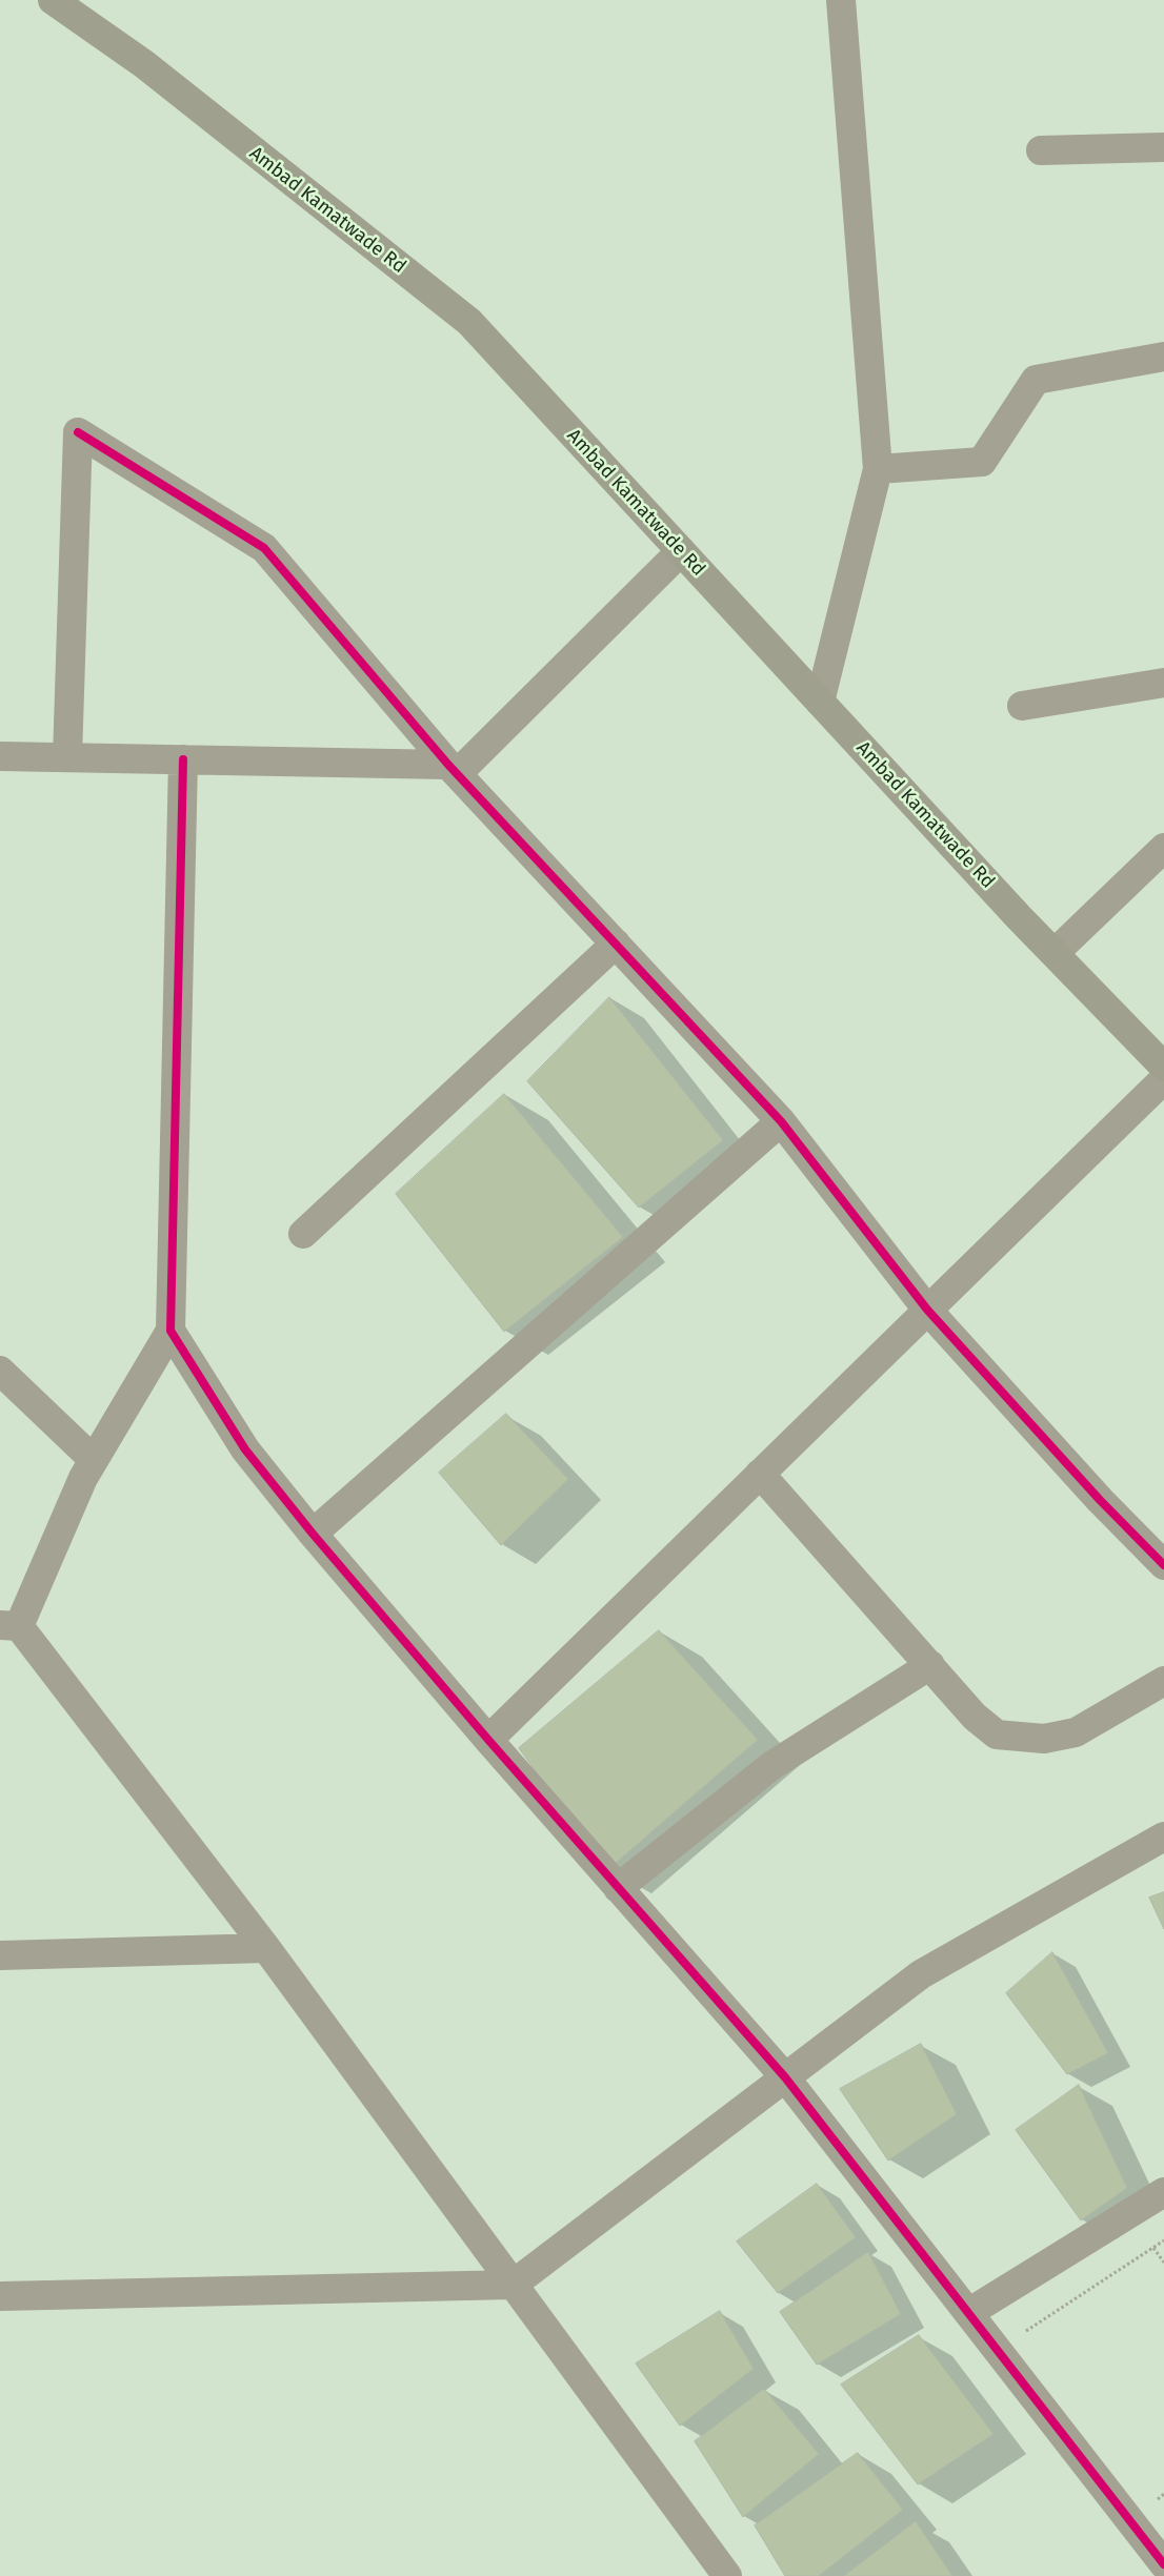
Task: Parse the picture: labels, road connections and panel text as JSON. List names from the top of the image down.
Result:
{
  "streets": {
    "street": ["Ambad Kamatwade Rd"]
  }
}
